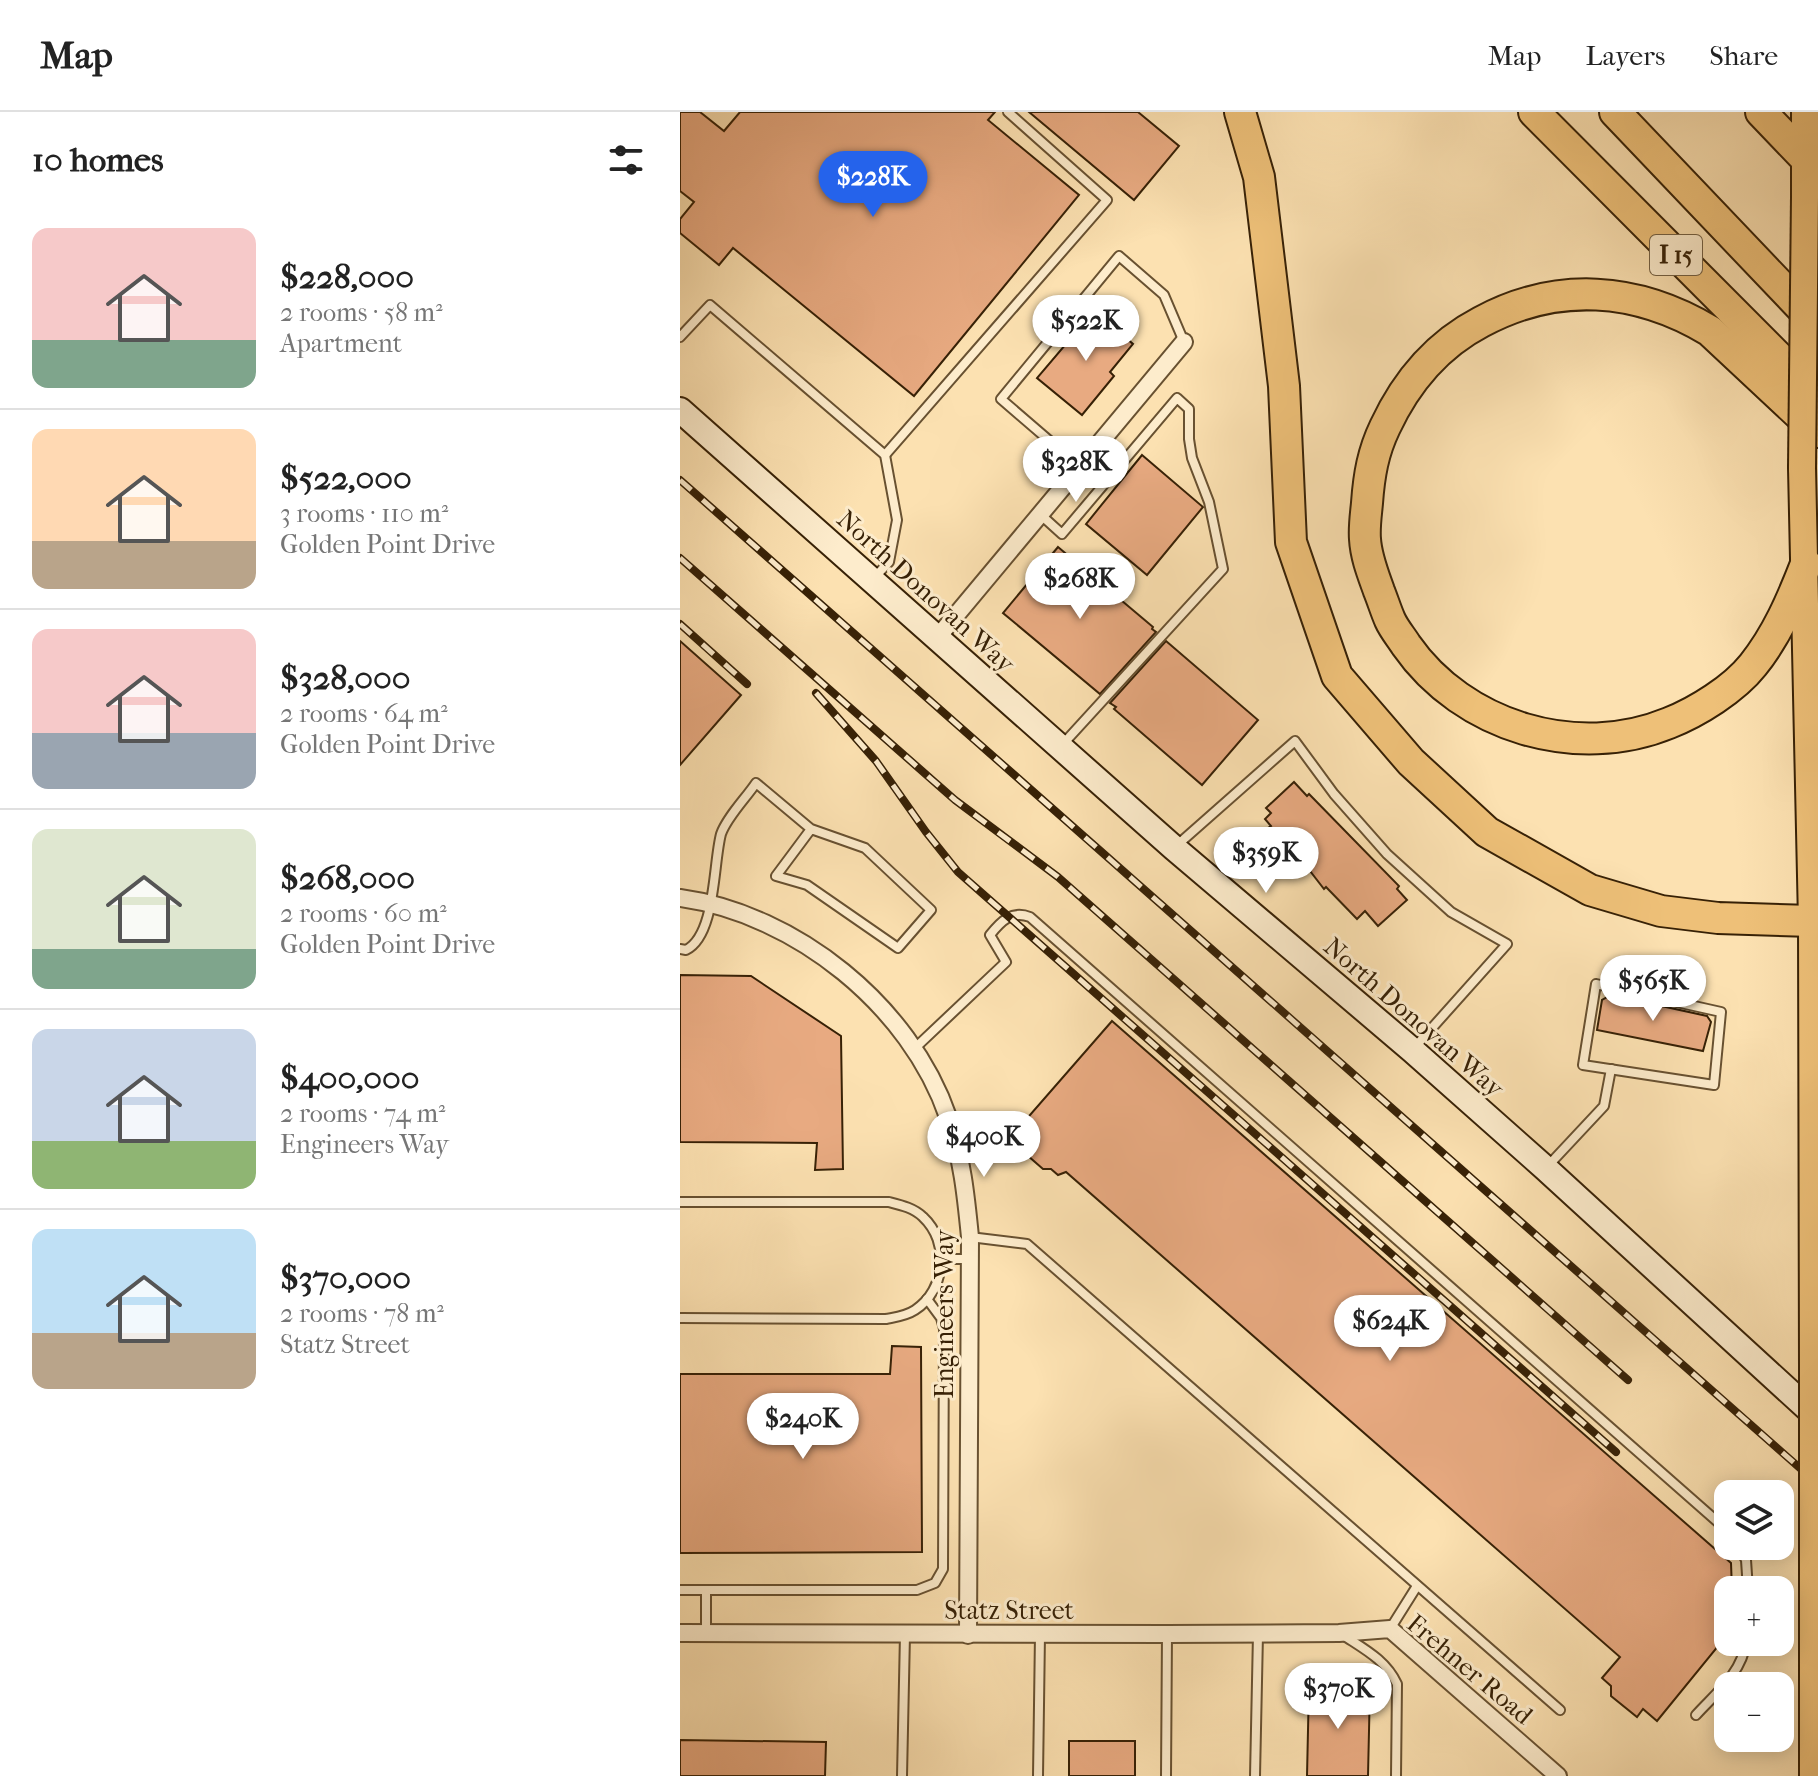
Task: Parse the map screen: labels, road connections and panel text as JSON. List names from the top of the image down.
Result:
{
  "streets": {
    "highway": ["I 15"],
    "street": [
      "North Donovan Way",
      "Engineers Way",
      "Statz Street",
      "Frehner Road"
    ]
  },
  "crossings": [
    ["Engineers Way", "Statz Street"],
    ["Statz Street", "Frehner Road"]
  ],
  "page": {
    "header": "Map",
    "nav": ["Map", "Layers", "Share"],
    "heading": "10 homes",
    "price": [
      "$228K",
      "$522K",
      "$328K",
      "$268K",
      "$359K",
      "$565K",
      "$400K",
      "$624K",
      "$240K",
      "$370K"
    ],
    "list": [
      {
        "name": "$228,000",
        "note": "2 rooms · 58 m² · Apartment"
      },
      {
        "name": "$522,000",
        "note": "3 rooms · 110 m² · Golden Point Drive"
      },
      {
        "name": "$328,000",
        "note": "2 rooms · 64 m² · Golden Point Drive"
      },
      {
        "name": "$268,000",
        "note": "2 rooms · 60 m² · Golden Point Drive"
      },
      {
        "name": "$400,000",
        "note": "2 rooms · 74 m² · Engineers Way"
      },
      {
        "name": "$370,000",
        "note": "2 rooms · 78 m² · Statz Street"
      }
    ],
    "map_buttons": ["+", "−"]
  }
}
